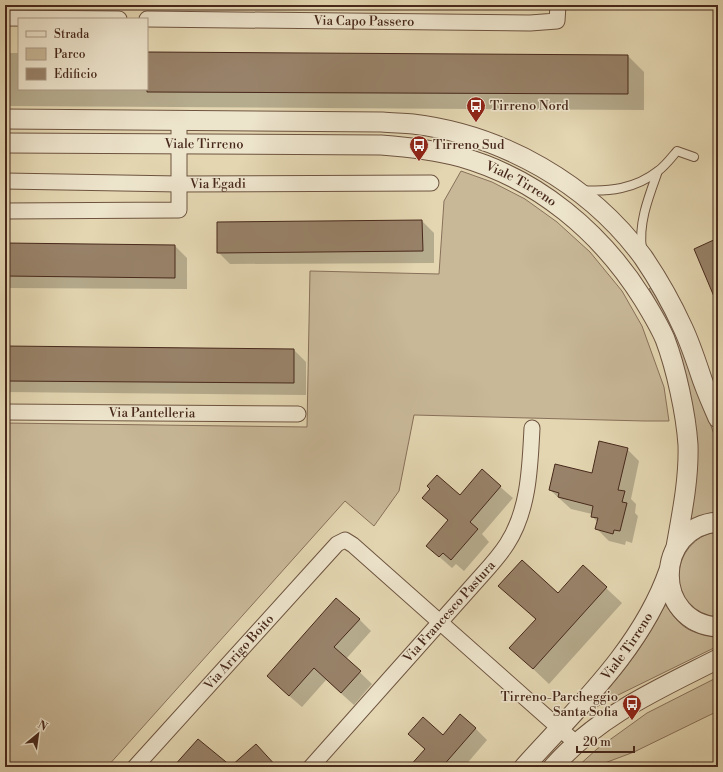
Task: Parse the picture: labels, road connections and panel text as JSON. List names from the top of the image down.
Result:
{
  "streets": {
    "street": [
      "Via Capo Passero",
      "Viale Tirreno",
      "Via Egadi",
      "Via Pantelleria",
      "Via Francesco Pastura",
      "Via Arrigo Boito"
    ]
  },
  "crossings": [
    ["Via Francesco Pastura", "Via Arrigo Boito"]
  ],
  "places": {
    "bus stop": ["Tirreno Nord", "Tirreno Sud", "Tirreno-Parcheggio Santa Sofia"]
  },
  "legend": ["Strada", "Parco", "Edificio"],
  "scale_bar": "20 m",
  "north": "top right"
}
